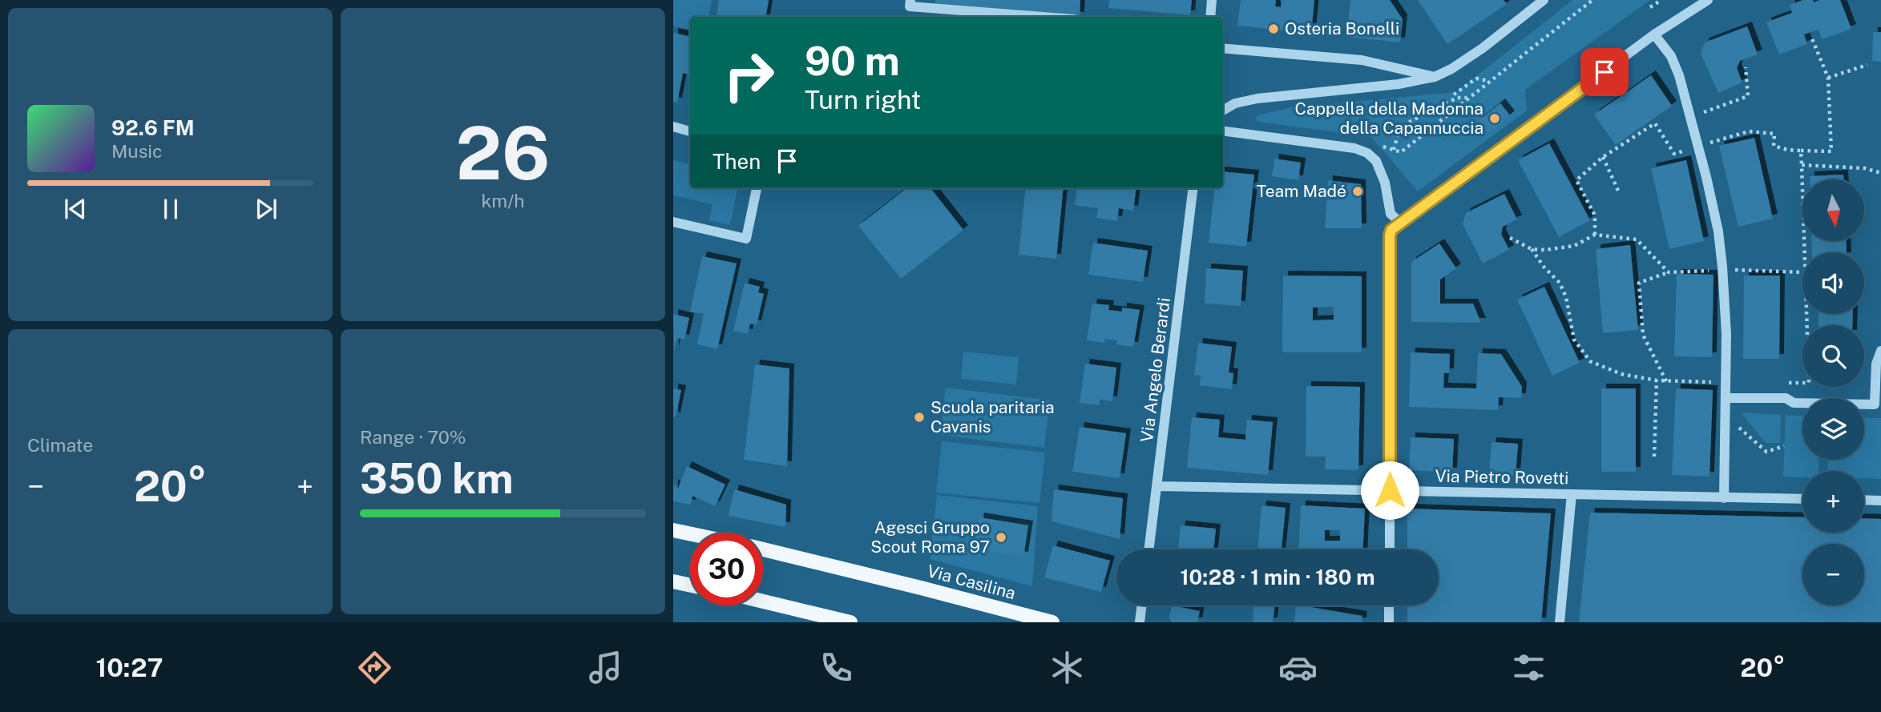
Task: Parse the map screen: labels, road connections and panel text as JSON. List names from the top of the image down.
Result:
{
  "streets": {
    "main road": ["Via Casilina"],
    "street": ["Via Angelo Berardi", "Via Pietro Rovetti"]
  },
  "crossings": [
    ["Via Angelo Berardi", "Via Pietro Rovetti"]
  ],
  "places": [
    "Osteria Bonelli",
    "Cappella della Madonna della Capannuccia",
    "Team Madé",
    "Scuola paritaria Cavanis",
    "Agesci Gruppo Scout Roma 97"
  ],
  "north": "bottom",
  "page": {
    "tile": [
      ["26", "km/h"],
      "Climate",
      ["Range · 70%", "350 km"]
    ],
    "turn": ["90 m", "Turn right"],
    "song": ["92.6 FM", "Music"],
    "then": "Then",
    "map_buttons": ["+", "−"],
    "heat": ["−", "20°", "+"],
    "limit": "30",
    "trip": "10:28 · 1 min · 180 m",
    "tabs": ["10:27", "20°"]
  }
}
